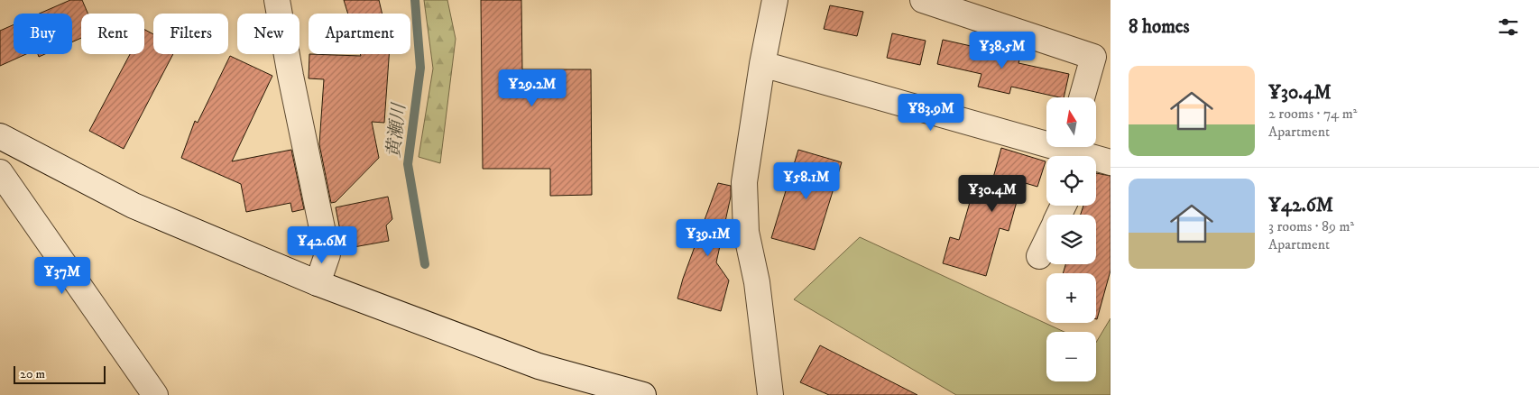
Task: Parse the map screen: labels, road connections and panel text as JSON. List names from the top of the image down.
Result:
{
  "water": ["黄瀬川"],
  "scale_bar": "20 m",
  "north": "top",
  "page": {
    "heading": "8 homes",
    "chip": [
      "Buy",
      "Rent",
      "Filters",
      "New",
      "Apartment"
    ],
    "price": [
      "¥38.5M",
      "¥29.2M",
      "¥83.9M",
      "¥58.1M",
      "¥30.4M",
      "¥39.1M",
      "¥42.6M",
      "¥37M"
    ],
    "list": [
      {
        "name": "¥30.4M",
        "note": "2 rooms · 74 m² · Apartment"
      },
      {
        "name": "¥42.6M",
        "note": "3 rooms · 89 m² · Apartment"
      }
    ],
    "map_buttons": ["+", "−"],
    "scale": "20 m"
  }
}
